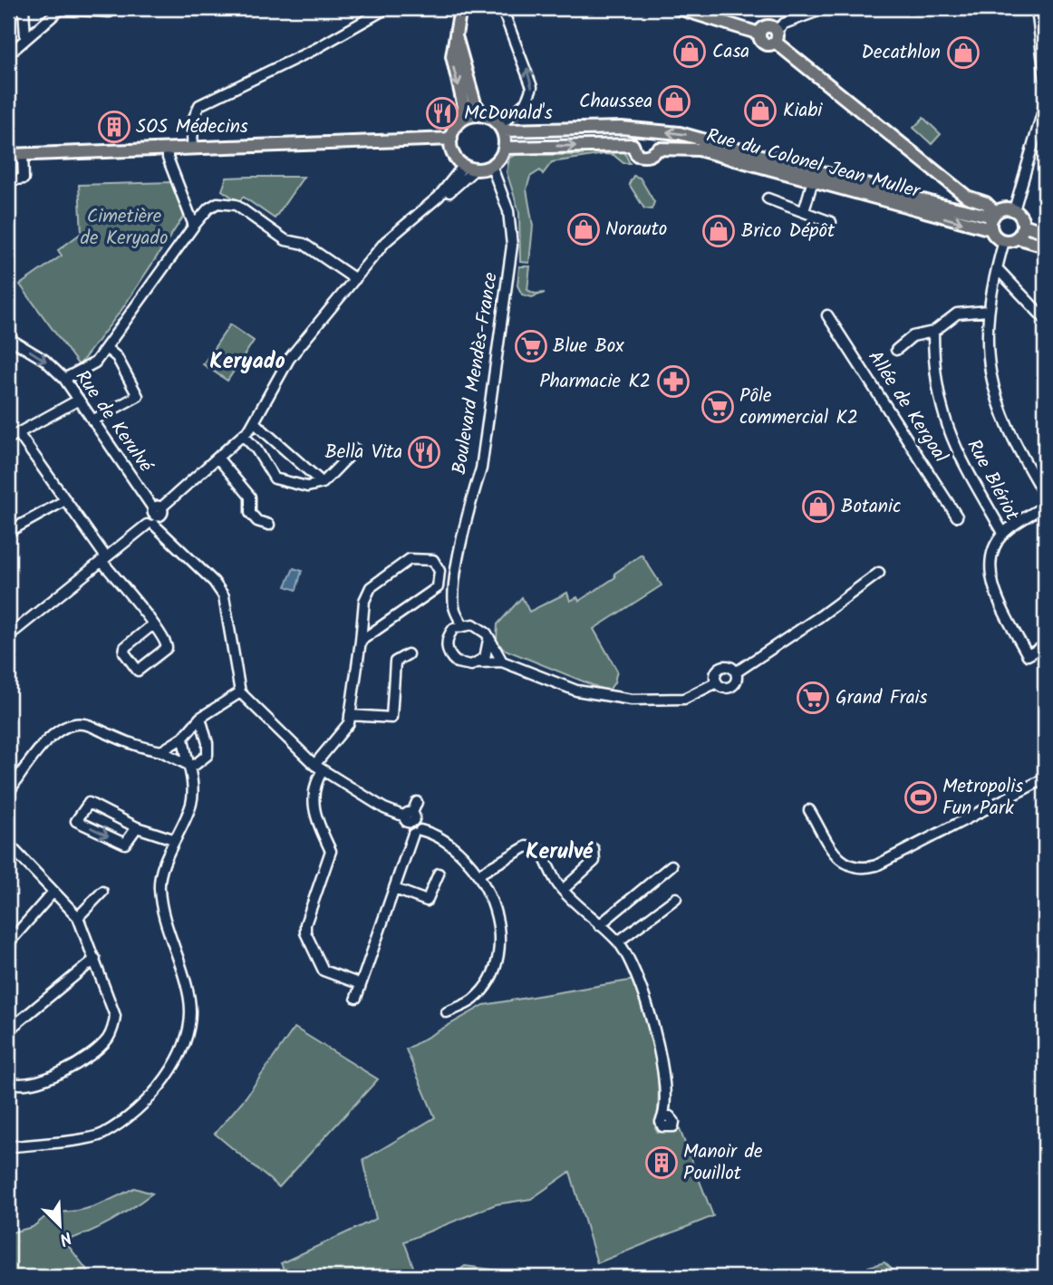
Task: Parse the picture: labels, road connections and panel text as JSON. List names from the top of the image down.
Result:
{
  "streets": {
    "main road": ["Rue du Colonel Jean Muller"],
    "street": [
      "Boulevard Mendès-France",
      "Allée de Kergoal",
      "Rue de Kerulvé",
      "Rue Blériot"
    ]
  },
  "crossings": [
    ["Rue du Colonel Jean Muller", "Boulevard Mendès-France"]
  ],
  "districts": ["Keryado", "Kerulvé"],
  "parks": ["Cimetière de Keryado"],
  "places": {
    "shop": [
      "Casa",
      "Decathlon",
      "Chaussea",
      "Kiabi",
      "Norauto",
      "Brico Dépôt",
      "Botanic"
    ],
    "restaurant": ["McDonald's", "Bella Vita"],
    "building": ["SOS Médecins", "Manoir de Pouillot"],
    "supermarket": ["Blue Box", "Pôle commercial K2", "Grand Frais"],
    "pharmacy": ["Pharmacie K2"],
    "sports": ["Metropolis Fun Park"]
  },
  "north": "bottom right"
}
